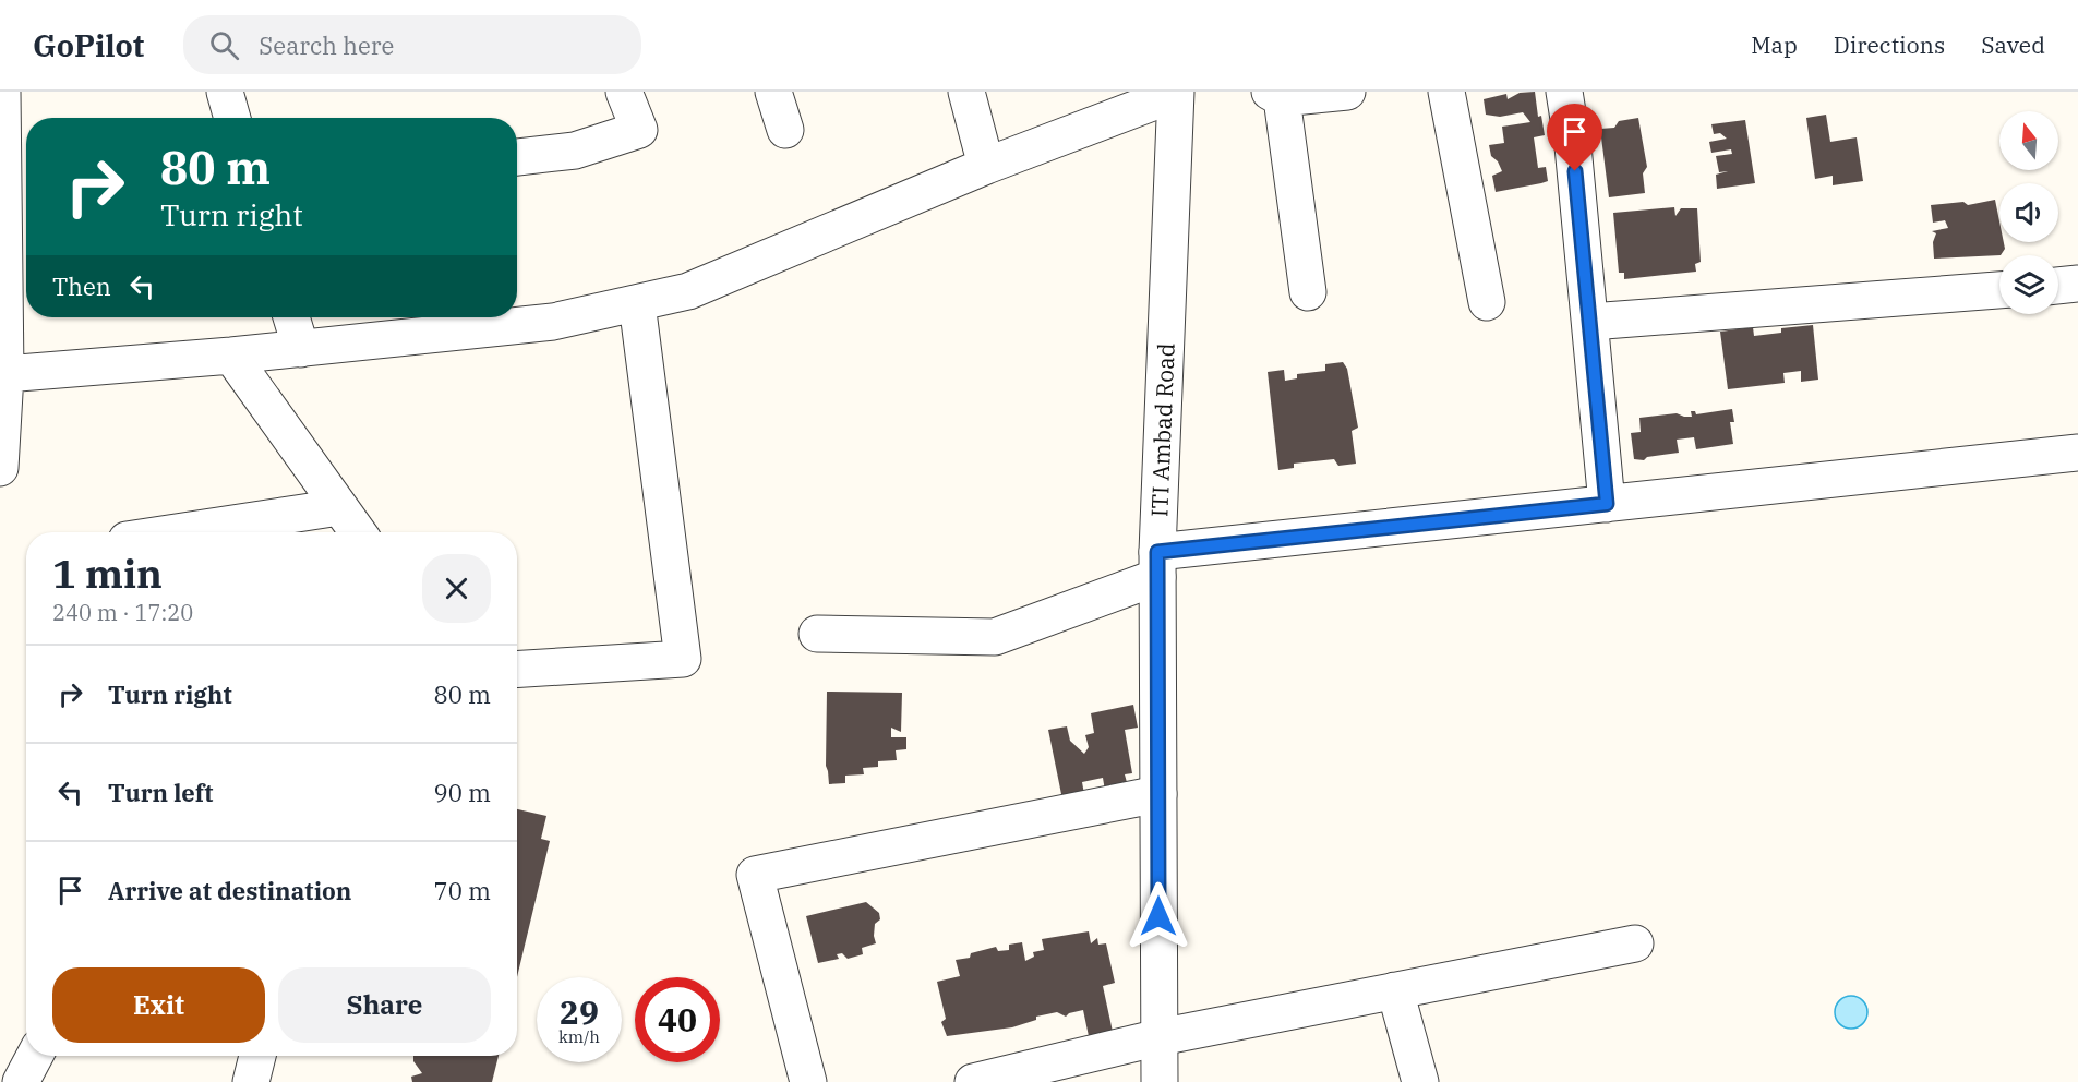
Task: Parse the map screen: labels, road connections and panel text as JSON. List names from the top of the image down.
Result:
{
  "streets": {
    "street": ["ITI Ambad Road"]
  },
  "north": "top",
  "page": {
    "header": "GoPilot",
    "search": "Search here",
    "nav": ["Map", "Directions", "Saved"],
    "turn": ["80 m", "Turn right"],
    "then": "Then",
    "heading": ["1 min", "240 m · 17:20"],
    "list": [
      {
        "name": "Turn right",
        "value": "80 m"
      },
      {
        "name": "Turn left",
        "value": "90 m"
      },
      {
        "name": "Arrive at destination",
        "value": "70 m"
      }
    ],
    "buttons": ["Exit", "Share"],
    "speed": "29 km/h",
    "limit": "40"
  }
}
